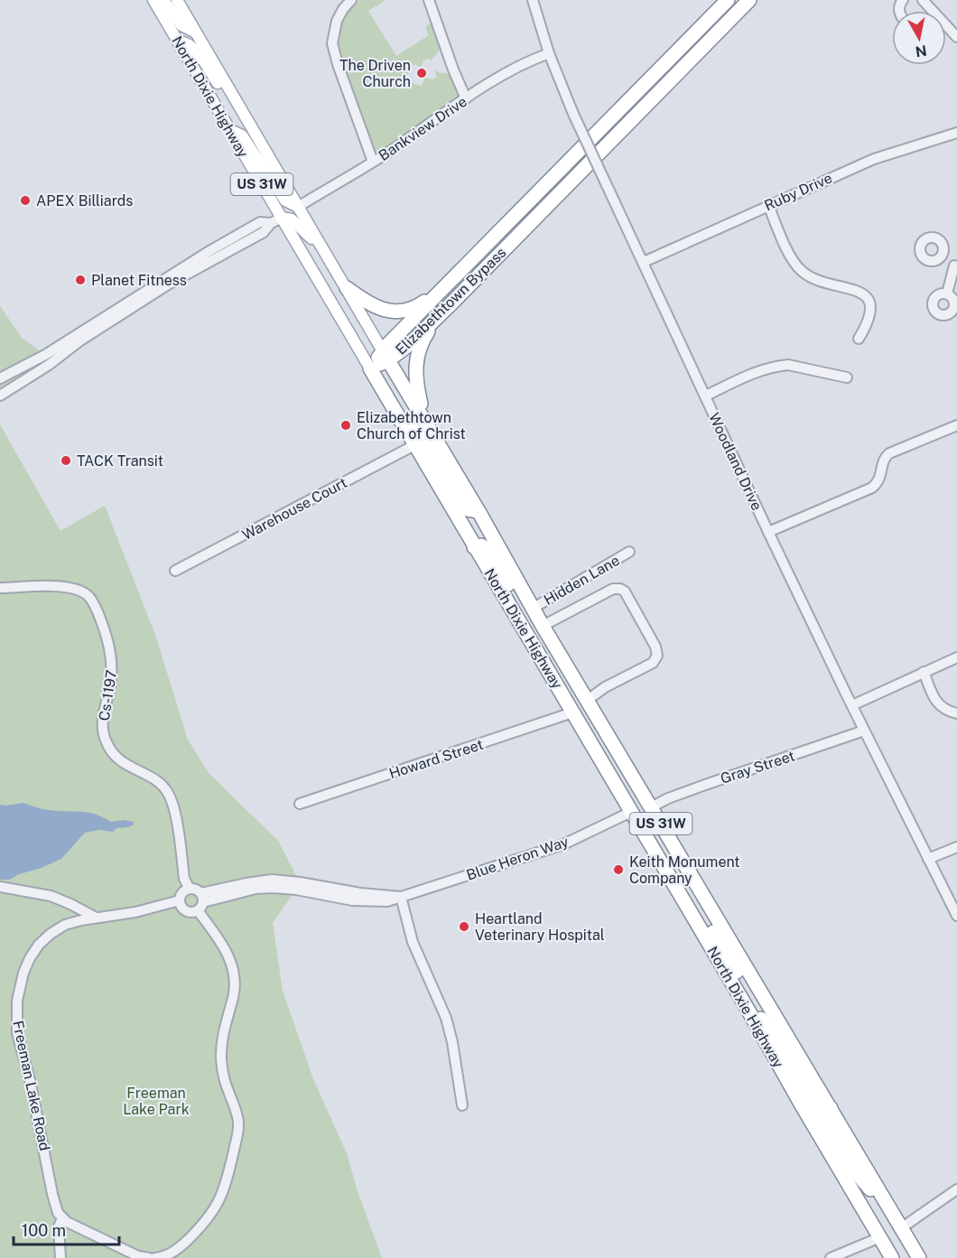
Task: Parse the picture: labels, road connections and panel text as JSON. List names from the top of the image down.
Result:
{
  "streets": {
    "highway": ["North Dixie Highway", "US 31W", "Elizabethtown Bypass"],
    "street": [
      "Bankview Drive",
      "Ruby Drive",
      "Woodland Drive",
      "Warehouse Court",
      "Hidden Lane",
      "Cs-1197",
      "Howard Street",
      "Gray Street",
      "Blue Heron Way",
      "Freeman Lake Road"
    ]
  },
  "crossings": [
    ["North Dixie Highway", "Bankview Drive"],
    ["North Dixie Highway", "US 31W"],
    ["North Dixie Highway", "Elizabethtown Bypass"],
    ["North Dixie Highway", "Warehouse Court"],
    ["North Dixie Highway", "Hidden Lane"],
    ["North Dixie Highway", "Howard Street"],
    ["North Dixie Highway", "Gray Street"],
    ["North Dixie Highway", "Blue Heron Way"],
    ["Bankview Drive", "Woodland Drive"],
    ["US 31W", "Elizabethtown Bypass"],
    ["Ruby Drive", "Woodland Drive"],
    ["Woodland Drive", "Gray Street"],
    ["Cs-1197", "Blue Heron Way"],
    ["Cs-1197", "Freeman Lake Road"],
    ["Blue Heron Way", "Freeman Lake Road"]
  ],
  "parks": ["Freeman Lake Park"],
  "places": [
    "The Driven Church",
    "APEX Billiards",
    "Planet Fitness",
    "Elizabethtown Church of Christ",
    "TACK Transit",
    "Keith Monument Company",
    "Heartland Veterinary Hospital"
  ],
  "scale_bar": "100 m",
  "north": "bottom"
}
